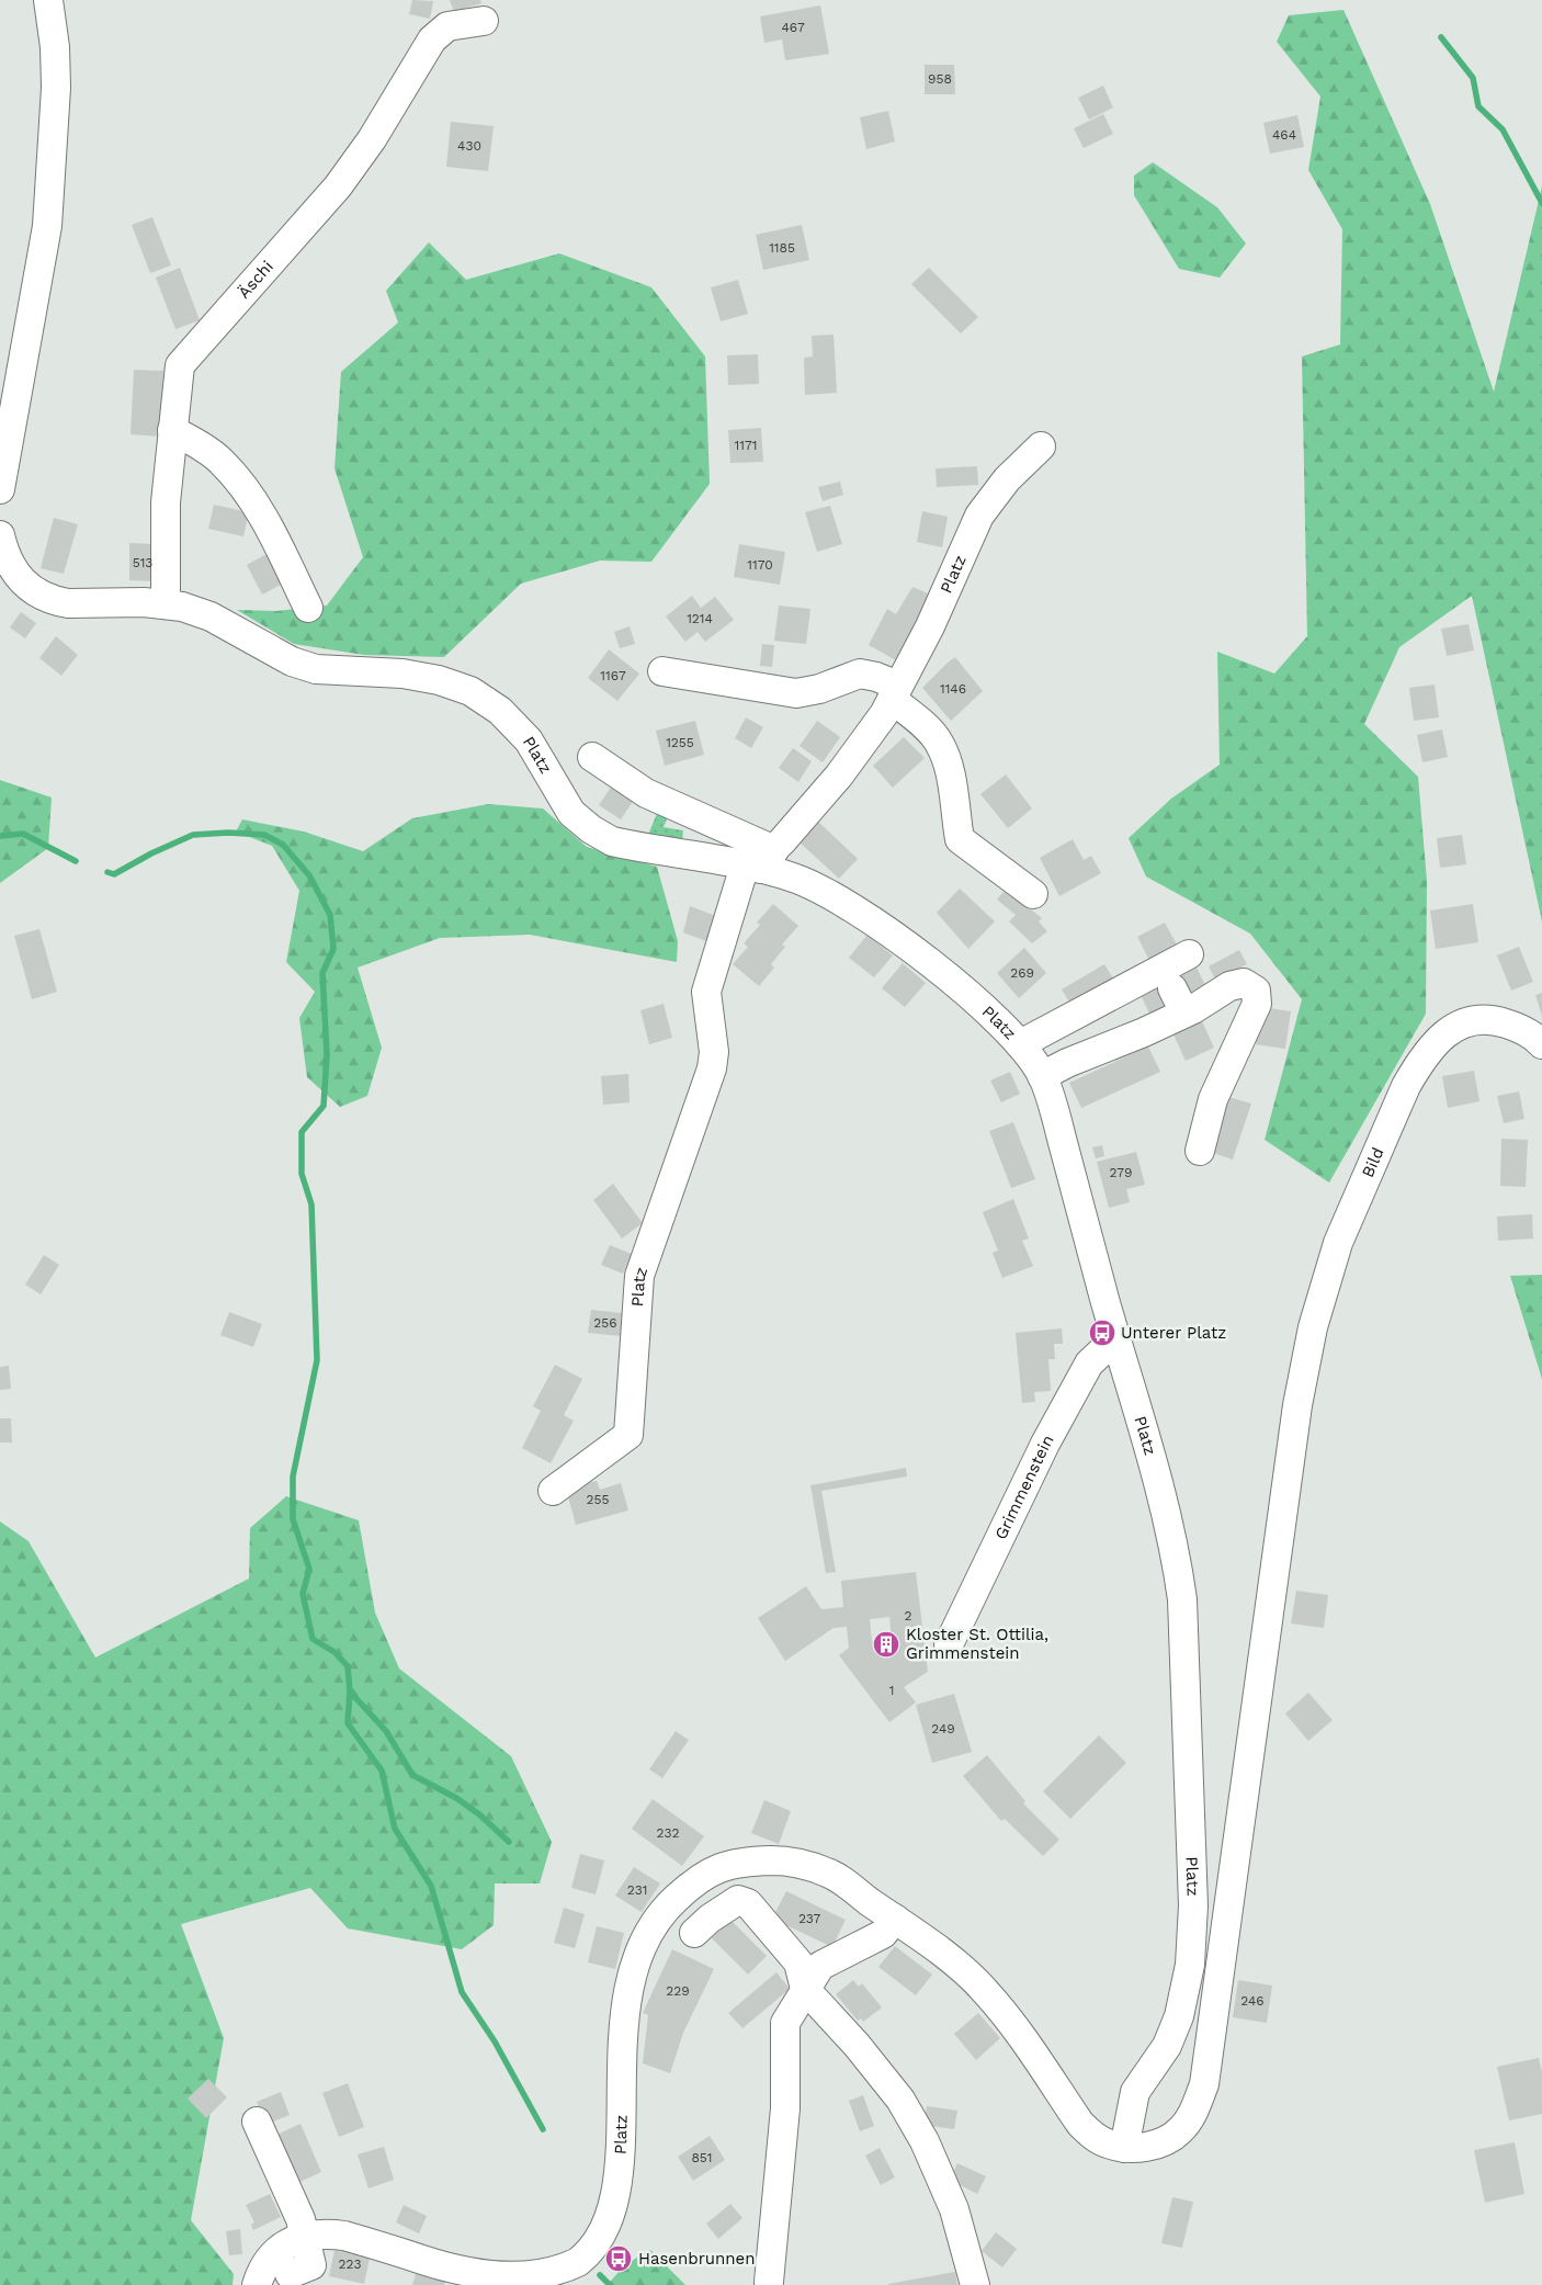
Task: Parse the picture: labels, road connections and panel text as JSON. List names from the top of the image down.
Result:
{
  "streets": {
    "street": [
      "Äschi",
      "Platz",
      "Bild",
      "Grimmenstein"
    ]
  },
  "crossings": [
    ["Äschi", "Platz"],
    ["Platz", "Bild"],
    ["Platz", "Grimmenstein"]
  ],
  "places": {
    "bus stop": ["Unterer Platz", "Hasenbrunnen"],
    "building": ["Kloster St. Ottilia, Grimmenstein"]
  },
  "house_numbers": [
    "467",
    "958",
    "464",
    "430",
    "1185",
    "1171",
    "513",
    "1170",
    "1214",
    "1167",
    "1146",
    "1255",
    "269",
    "279",
    "256",
    "255",
    "2",
    "1",
    "249",
    "232",
    "231",
    "237",
    "229",
    "246",
    "851",
    "223"
  ]
}
